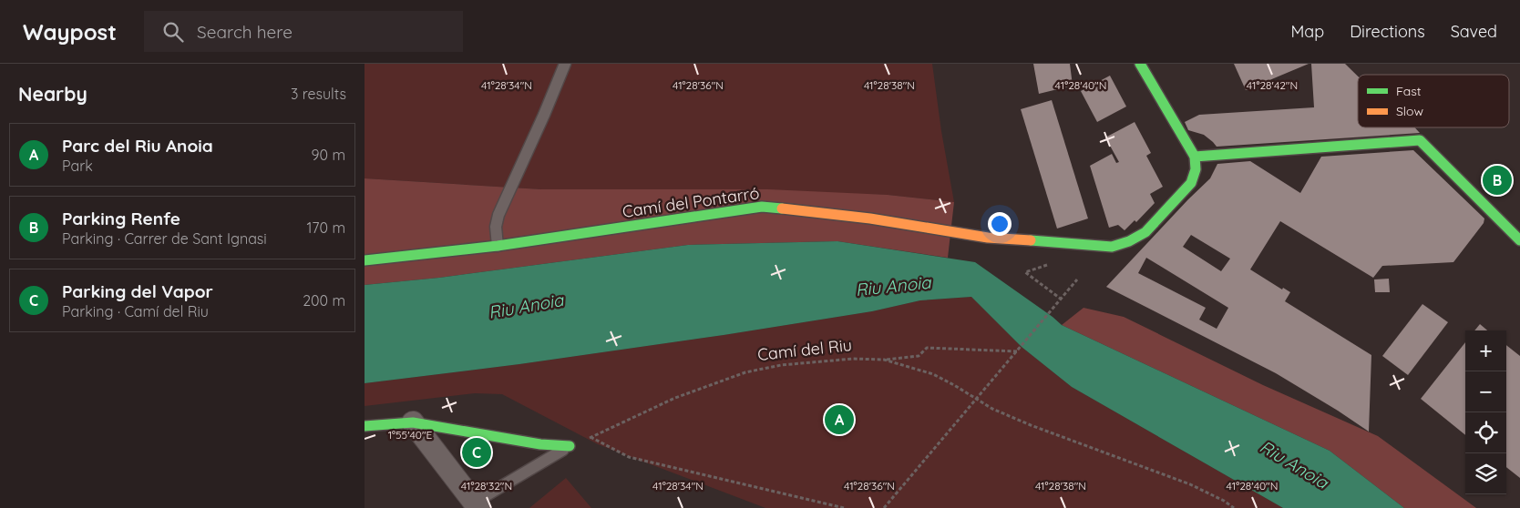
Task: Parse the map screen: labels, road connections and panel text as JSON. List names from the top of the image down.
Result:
{
  "streets": {
    "street": ["Camí del Pontarró"],
    "path": ["Camí del Riu"]
  },
  "water": ["Riu Anoia"],
  "legend": ["Fast", "Slow"],
  "page": {
    "header": "Waypost",
    "search": "Search here",
    "nav": ["Map", "Directions", "Saved"],
    "heading": ["Nearby", "3 results"],
    "list": [
      {
        "mark": "A",
        "name": "Parc del Riu Anoia",
        "note": "Park",
        "value": "90 m"
      },
      {
        "mark": "B",
        "name": "Parking Renfe",
        "note": "Parking · Carrer de Sant Ignasi",
        "value": "170 m"
      },
      {
        "mark": "C",
        "name": "Parking del Vapor",
        "note": "Parking · Camí del Riu",
        "value": "200 m"
      }
    ],
    "pins": ["B", "A", "C"],
    "map_buttons": ["+", "−"]
  },
  "coordinates": [
    "41°28'34\"N",
    "41°28'36\"N",
    "41°28'38\"N",
    "41°28'40\"N",
    "41°28'42\"N",
    "1°55'40\"E",
    "41°28'32\"N"
  ]
}
